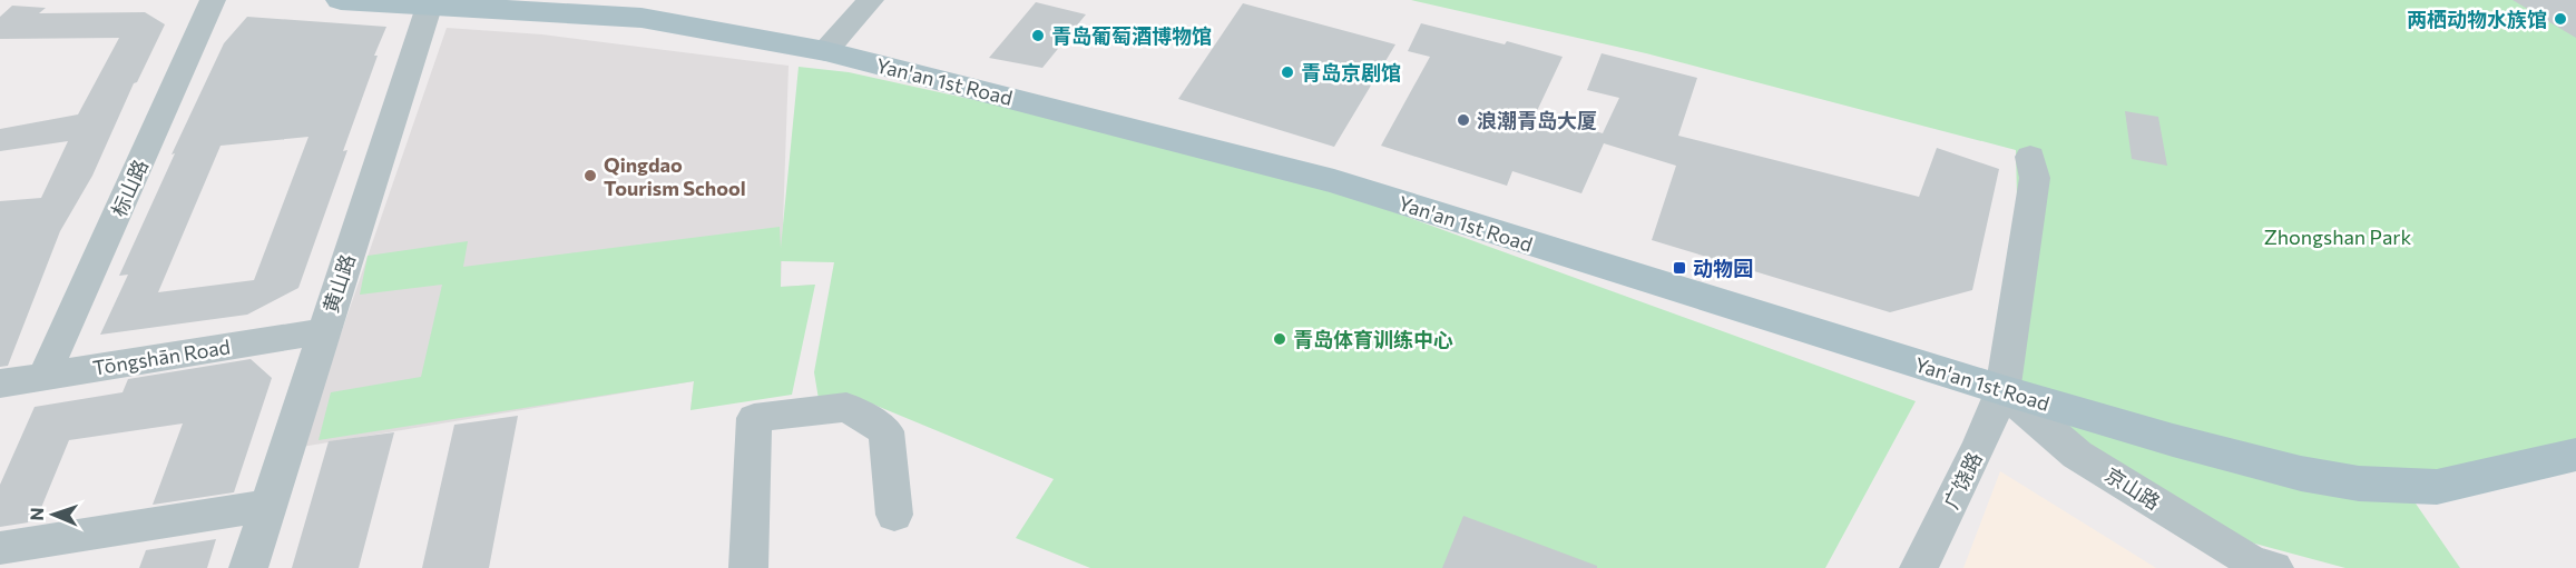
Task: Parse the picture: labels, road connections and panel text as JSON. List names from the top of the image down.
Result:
{
  "streets": {
    "main road": ["Yan'an 1st Road"],
    "street": [
      "标山路",
      "黄山路",
      "Tōngshān Road",
      "广饶路",
      "京山路"
    ]
  },
  "crossings": [
    ["Yan'an 1st Road", "黄山路"],
    ["Yan'an 1st Road", "广饶路"],
    ["Yan'an 1st Road", "京山路"],
    ["标山路", "Tōngshān Road"],
    ["黄山路", "Tōngshān Road"],
    ["广饶路", "京山路"]
  ],
  "parks": ["Zhongshan Park"],
  "places": {
    "other": [
      "两栖动物水族馆",
      "青岛葡萄酒博物馆",
      "青岛京剧馆",
      "浪潮青岛大厦",
      "Qingdao Tourism School",
      "青岛体育训练中心"
    ],
    "transit": ["动物园"]
  },
  "north": "left"
}
